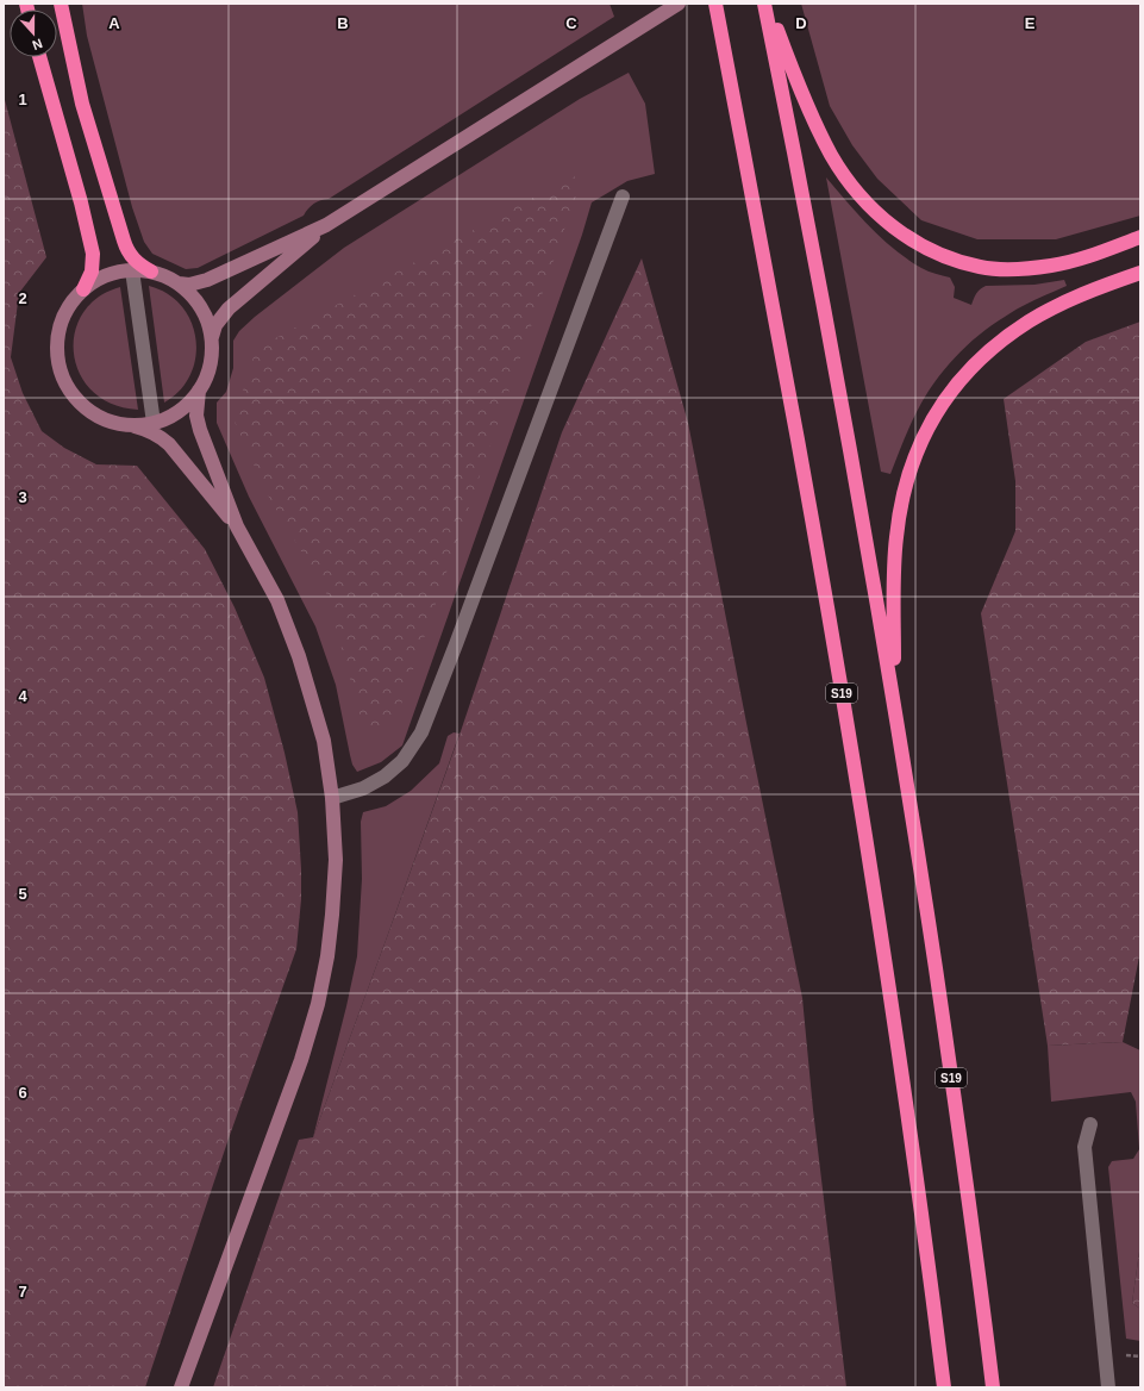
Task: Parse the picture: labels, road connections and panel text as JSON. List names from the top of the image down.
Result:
{
  "streets": {
    "highway": ["S19"]
  },
  "north": "bottom",
  "grid": {
    "columns": [
      "A",
      "B",
      "C",
      "D",
      "E"
    ],
    "rows": [
      "1",
      "2",
      "3",
      "4",
      "5",
      "6",
      "7"
    ]
  }
}
